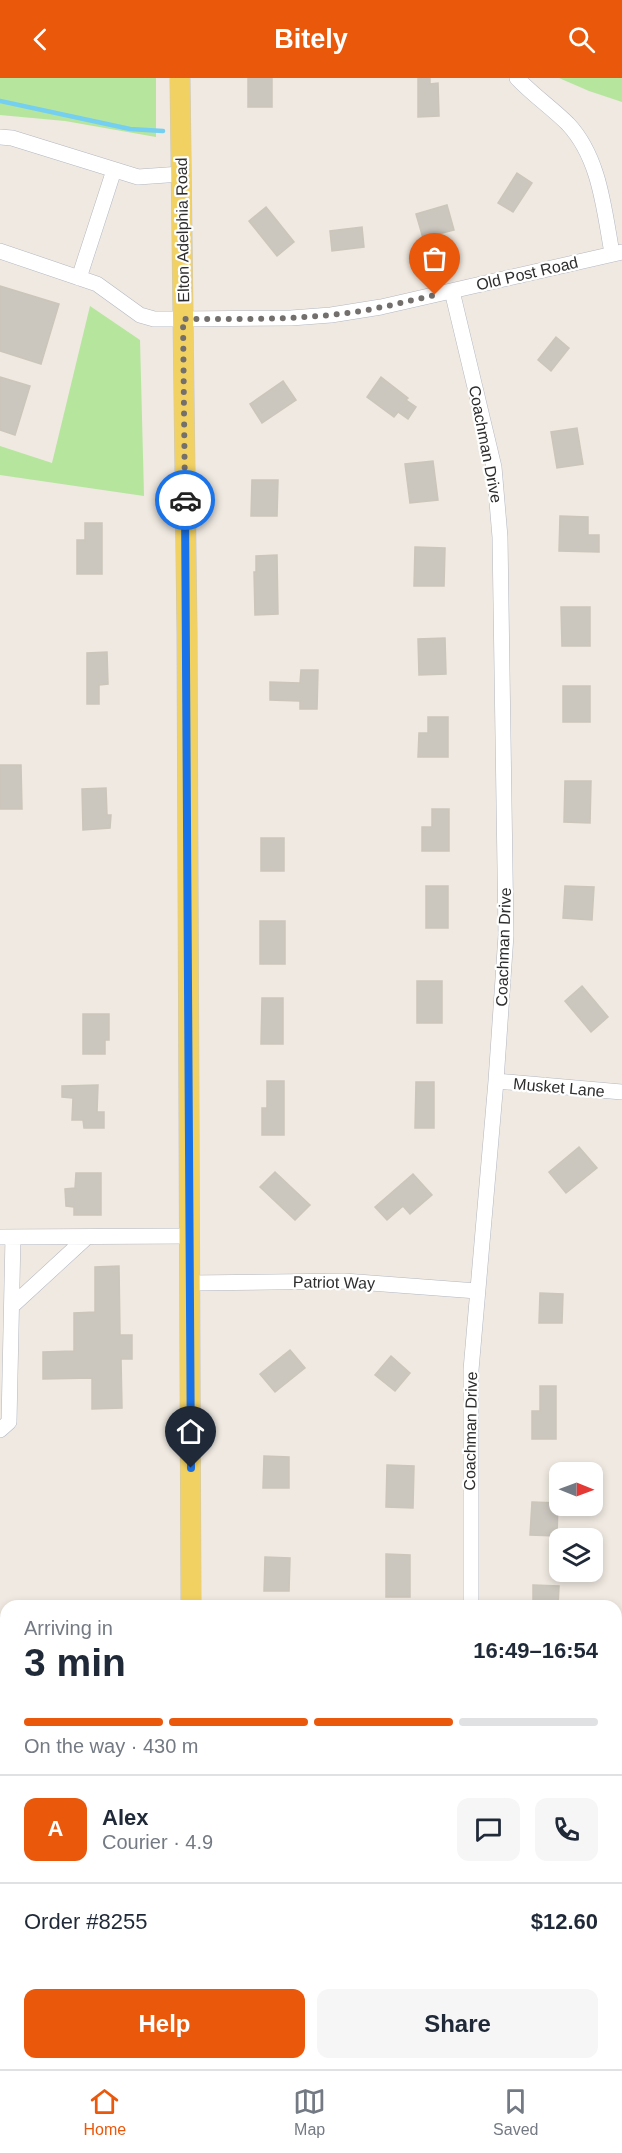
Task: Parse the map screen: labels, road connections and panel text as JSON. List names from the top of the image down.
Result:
{
  "streets": {
    "main road": ["Elton Adelphia Road"],
    "street": [
      "Old Post Road",
      "Coachman Drive",
      "Musket Lane",
      "Patriot Way"
    ]
  },
  "crossings": [
    ["Elton Adelphia Road", "Old Post Road"],
    ["Elton Adelphia Road", "Patriot Way"],
    ["Old Post Road", "Coachman Drive"],
    ["Coachman Drive", "Musket Lane"],
    ["Coachman Drive", "Patriot Way"]
  ],
  "north": "right",
  "page": {
    "header": "Bitely",
    "heading": ["3 min", "Arriving in", "16:49–16:54"],
    "panel": [
      "Alex",
      "Courier · 4.9",
      "Order #8255",
      "$12.60"
    ],
    "bar": "On the way · 430 m",
    "round": "A",
    "buttons": ["Help", "Share"],
    "tabs": ["Home", "Map", "Saved"]
  }
}
